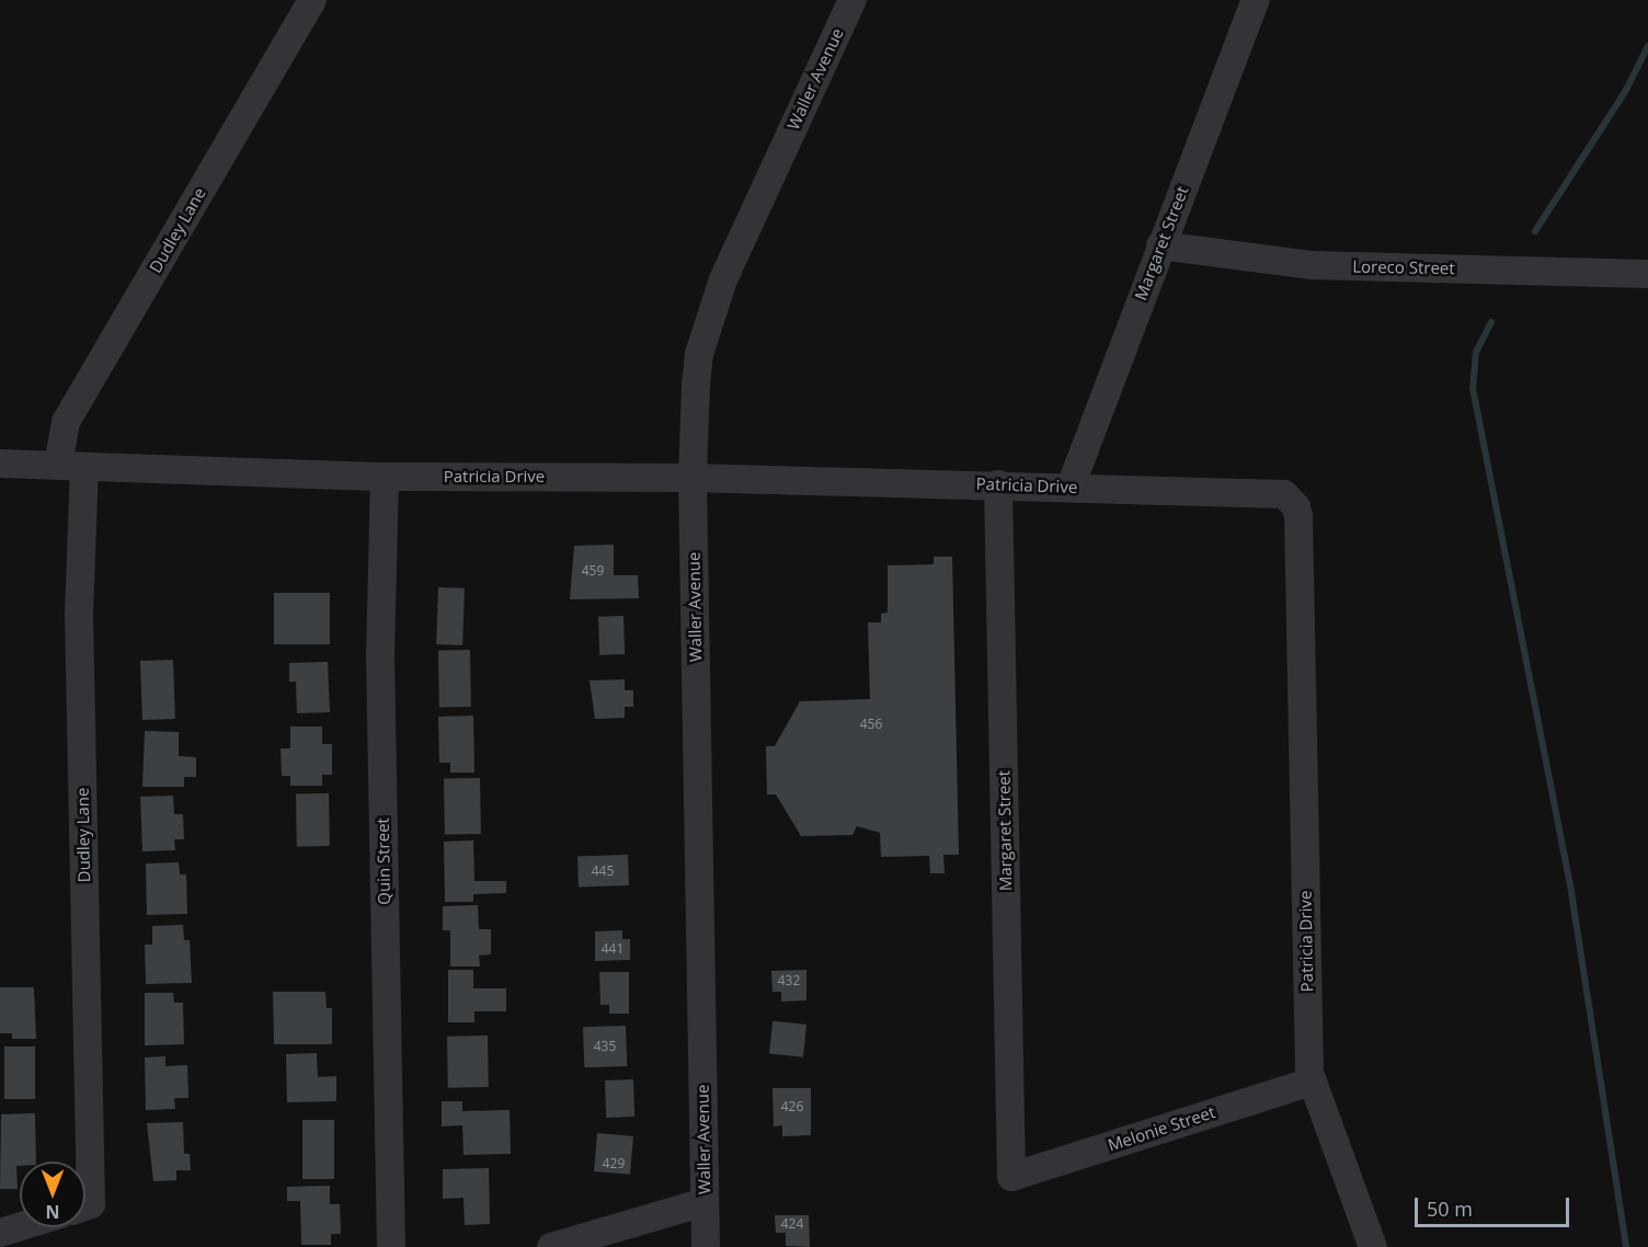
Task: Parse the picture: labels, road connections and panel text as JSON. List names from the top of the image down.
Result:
{
  "streets": {
    "street": [
      "Waller Avenue",
      "Dudley Lane",
      "Margaret Street",
      "Loreco Street",
      "Patricia Drive",
      "Quin Street",
      "Melonie Street"
    ]
  },
  "crossings": [
    ["Waller Avenue", "Patricia Drive"],
    ["Dudley Lane", "Patricia Drive"],
    ["Margaret Street", "Loreco Street"],
    ["Margaret Street", "Patricia Drive"],
    ["Margaret Street", "Melonie Street"],
    ["Patricia Drive", "Quin Street"],
    ["Patricia Drive", "Melonie Street"]
  ],
  "house_numbers": [
    "459",
    "456",
    "445",
    "441",
    "432",
    "435",
    "426",
    "429",
    "424"
  ],
  "scale_bar": "50 m",
  "north": "bottom"
}
